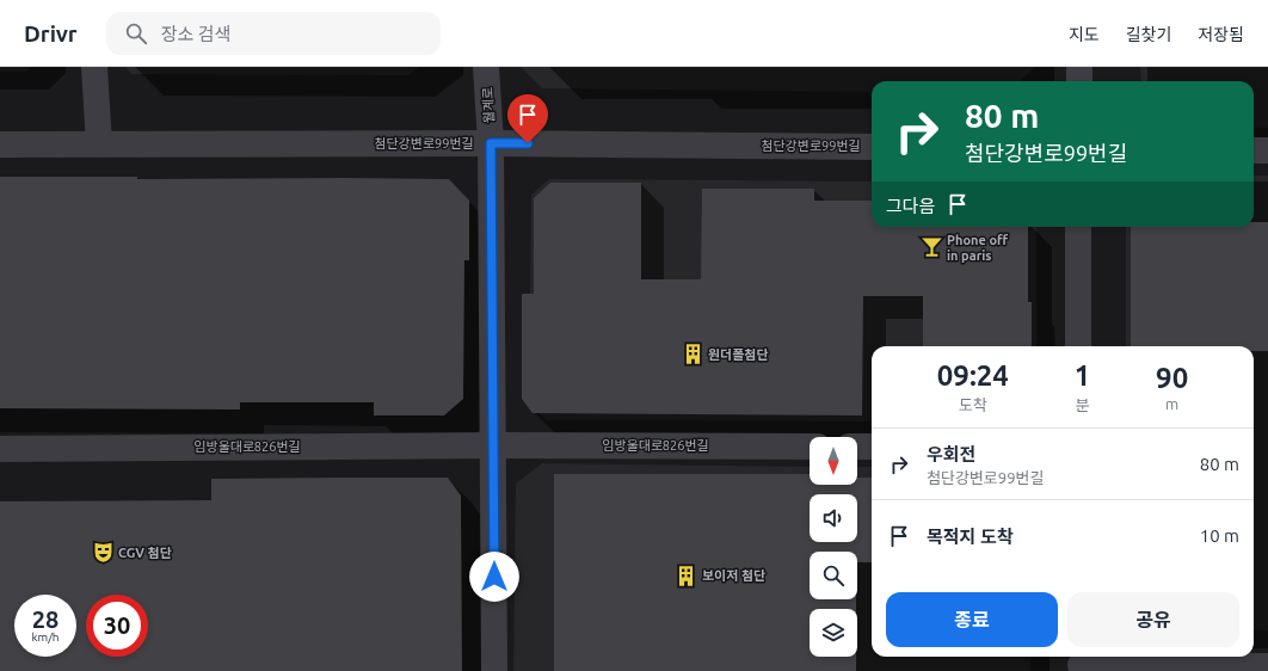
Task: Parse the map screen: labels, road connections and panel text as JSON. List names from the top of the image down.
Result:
{
  "streets": {
    "street": ["월계로", "첨단강변로99번길", "임방울대로826번길"]
  },
  "crossings": [
    ["월계로", "첨단강변로99번길"]
  ],
  "places": {
    "bar": ["Phone off in paris"],
    "building": ["원더폴첨단", "보이저 첨단"],
    "theatre": ["CGV 첨단"]
  },
  "north": "bottom",
  "page": {
    "header": "Drivr",
    "search": "장소 검색",
    "nav": ["지도", "길찾기", "저장됨"],
    "turn": ["80 m", "첨단강변로99번길"],
    "then": "그다음",
    "eta": [
      "09:24",
      "도착",
      "1",
      "분",
      "90",
      "m"
    ],
    "list": [
      {
        "name": "우회전",
        "note": "첨단강변로99번길",
        "value": "80 m"
      },
      {
        "name": "목적지 도착",
        "value": "10 m"
      }
    ],
    "buttons": ["종료", "공유"],
    "speed": "28 km/h",
    "limit": "30"
  }
}
